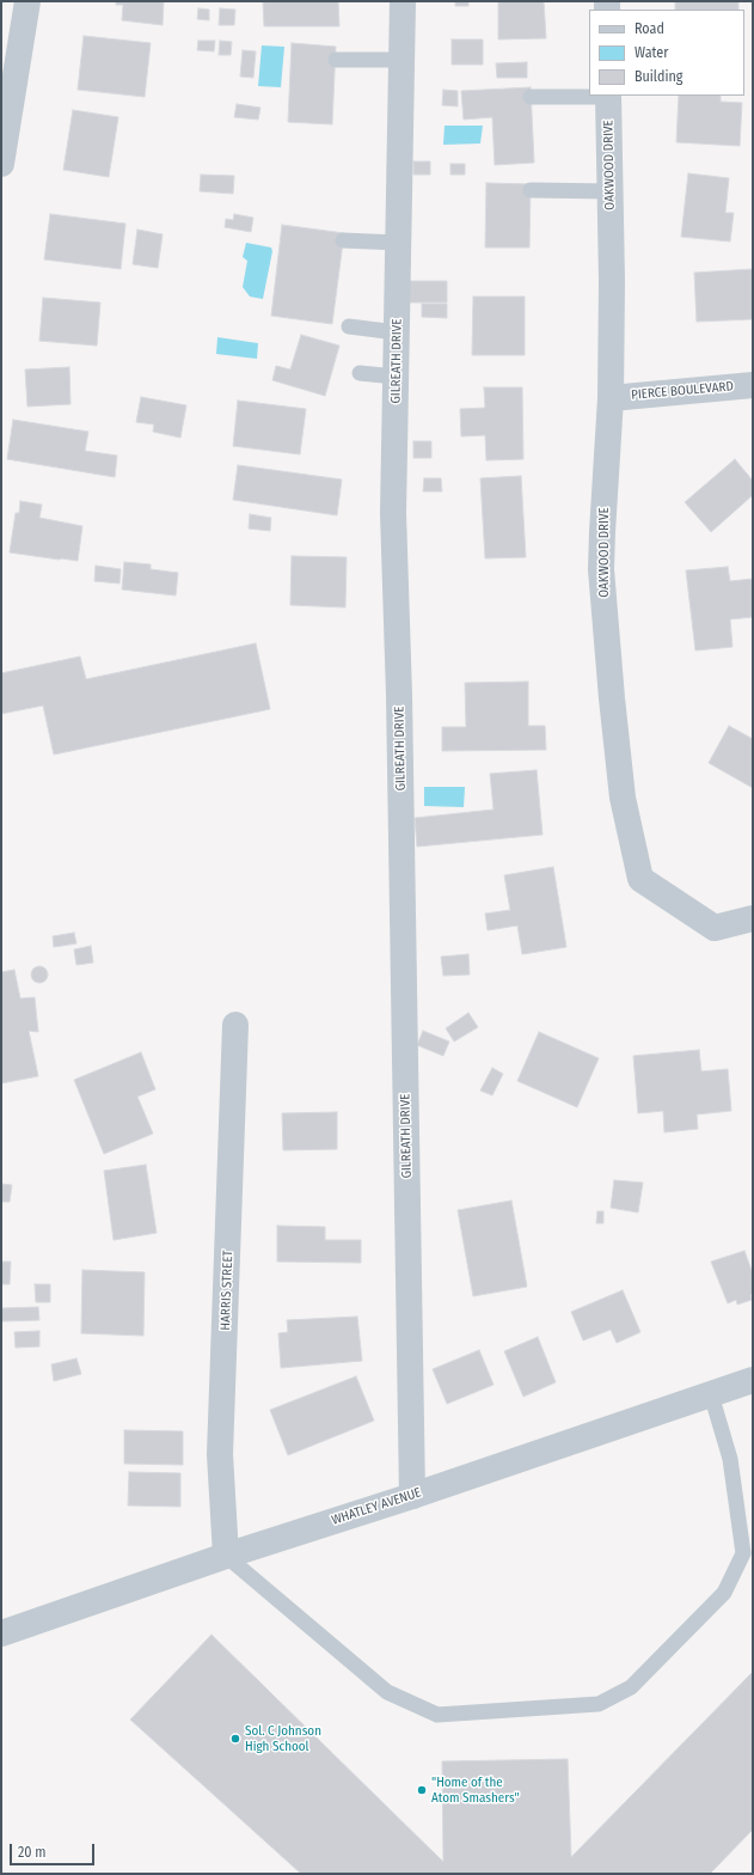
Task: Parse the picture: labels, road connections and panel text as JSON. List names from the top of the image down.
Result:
{
  "streets": {
    "street": [
      "OAKWOOD DRIVE",
      "GILREATH DRIVE",
      "PIERCE BOULEVARD",
      "HARRIS STREET",
      "WHATLEY AVENUE"
    ]
  },
  "crossings": [
    ["OAKWOOD DRIVE", "PIERCE BOULEVARD"],
    ["GILREATH DRIVE", "WHATLEY AVENUE"],
    ["HARRIS STREET", "WHATLEY AVENUE"]
  ],
  "places": ["Sol. C Johnson High School", "\"Home of the Atom Smashers\""],
  "legend": ["Road", "Water", "Building"],
  "scale_bar": "20 m"
}
